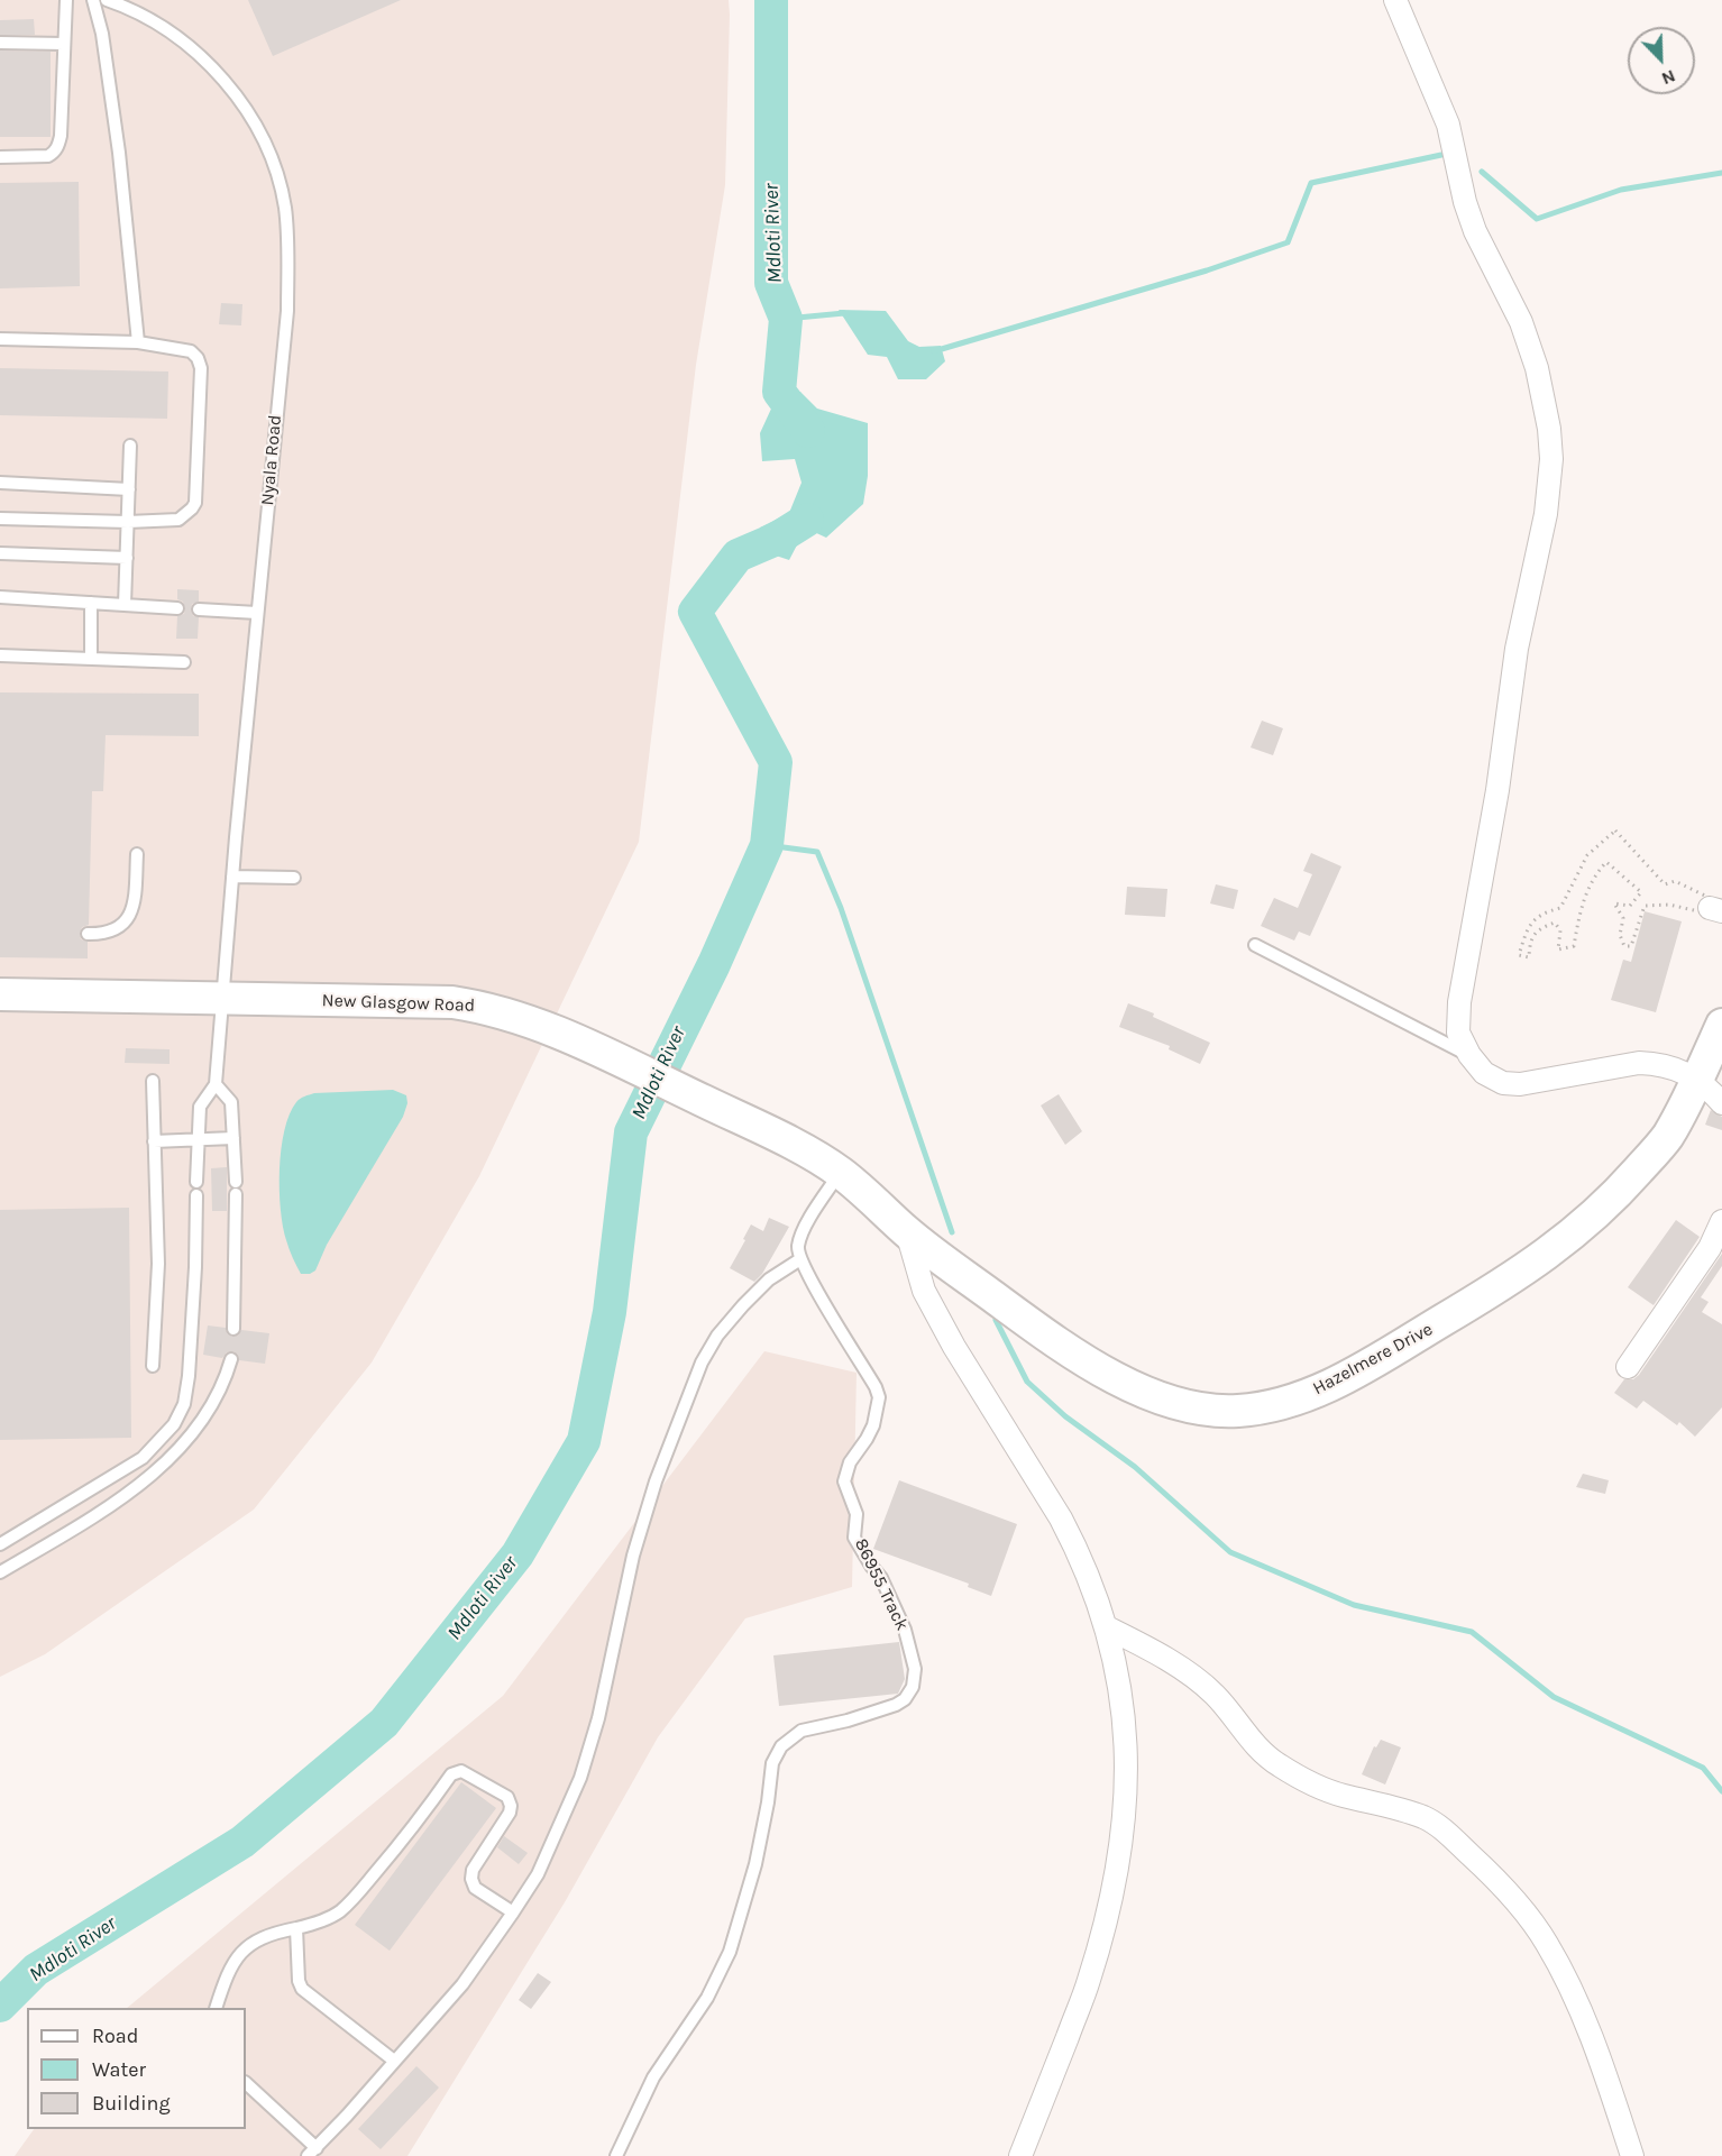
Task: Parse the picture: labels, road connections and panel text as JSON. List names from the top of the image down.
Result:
{
  "streets": {
    "street": ["New Glasgow Road", "Hazelmere Drive"],
    "lane": ["Nyala Road", "86955 Track"]
  },
  "crossings": [
    ["Nyala Road", "New Glasgow Road"],
    ["New Glasgow Road", "Hazelmere Drive"]
  ],
  "water": ["Mdloti River"],
  "legend": ["Road", "Water", "Building"],
  "north": "bottom right"
}
